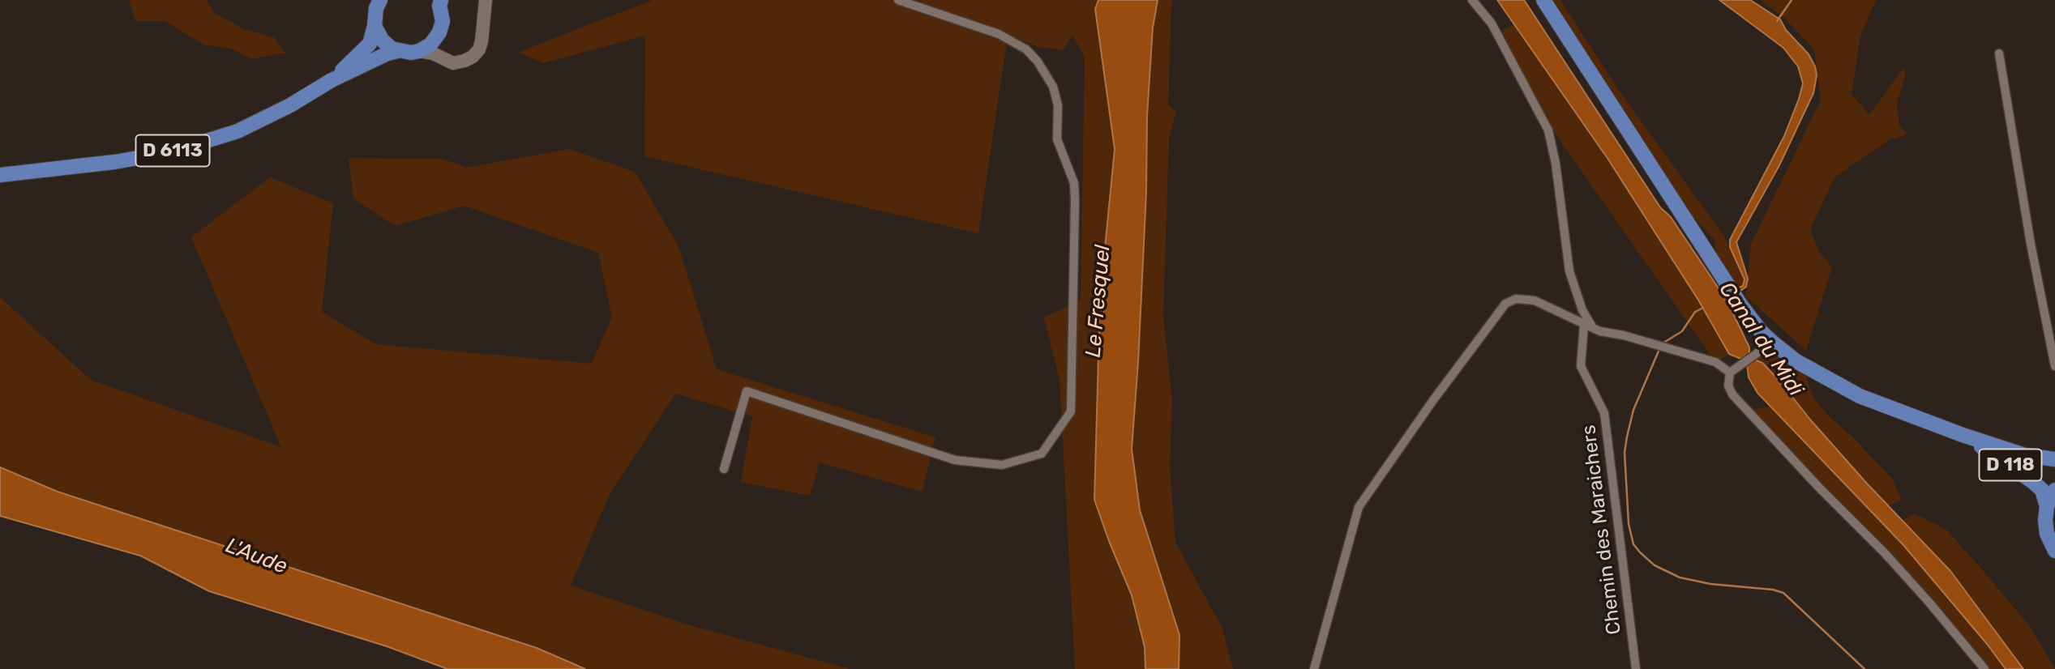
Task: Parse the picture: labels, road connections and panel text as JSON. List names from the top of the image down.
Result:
{
  "streets": {
    "main road": ["D 6113", "D 118"],
    "street": ["Chemin des Maraichers"]
  },
  "water": ["Le Fresquel", "Canal du Midi", "L'Aude"]
}
